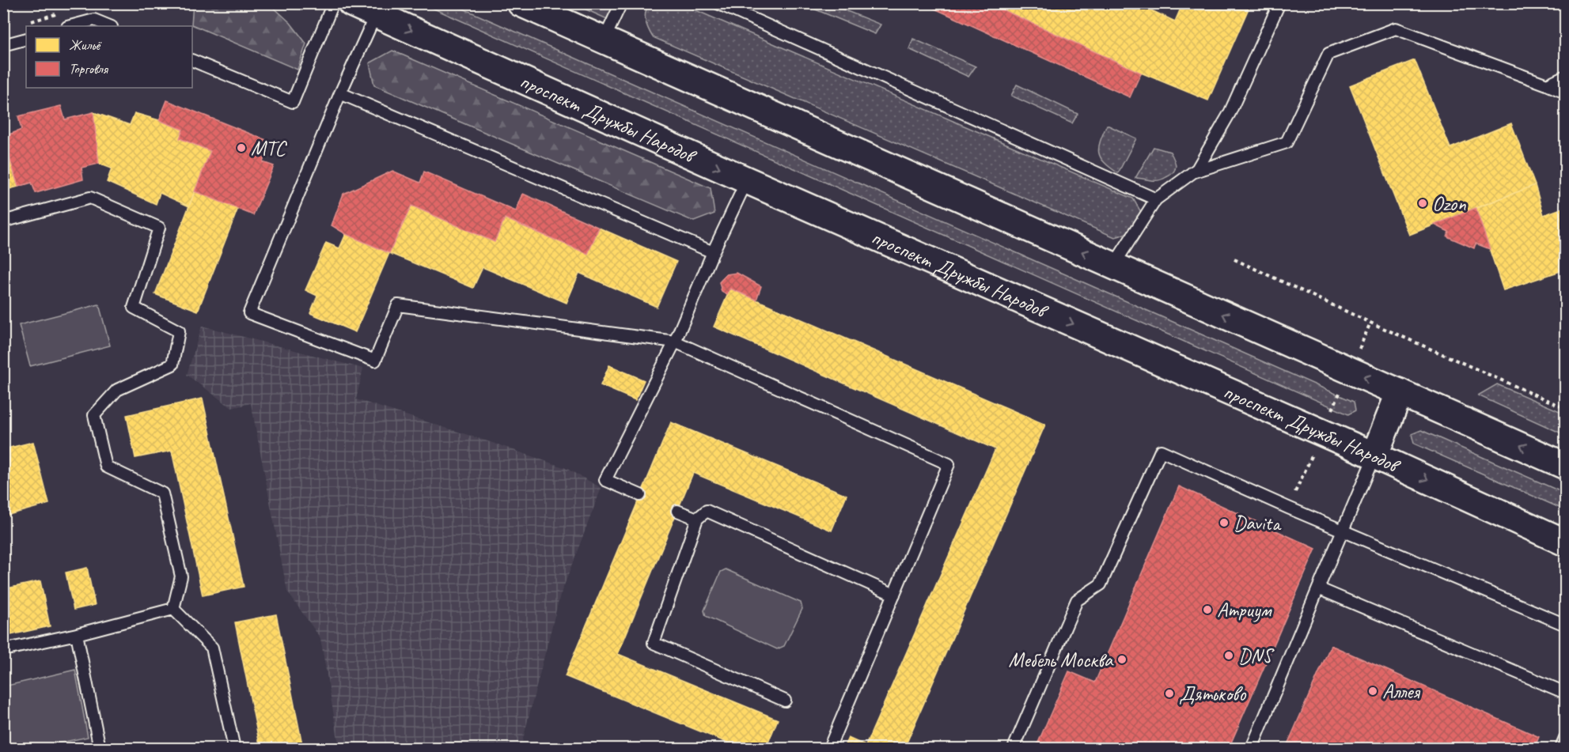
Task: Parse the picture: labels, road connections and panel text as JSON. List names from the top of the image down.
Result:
{
  "streets": {
    "main road": ["проспект Дружбы Народов"]
  },
  "places": [
    "МТС",
    "Ozon",
    "Davita",
    "Атриум",
    "DNS",
    "Мебель Москва",
    "Аллея",
    "Дятьково"
  ],
  "legend": ["Жильё", "Торговля"]
}
